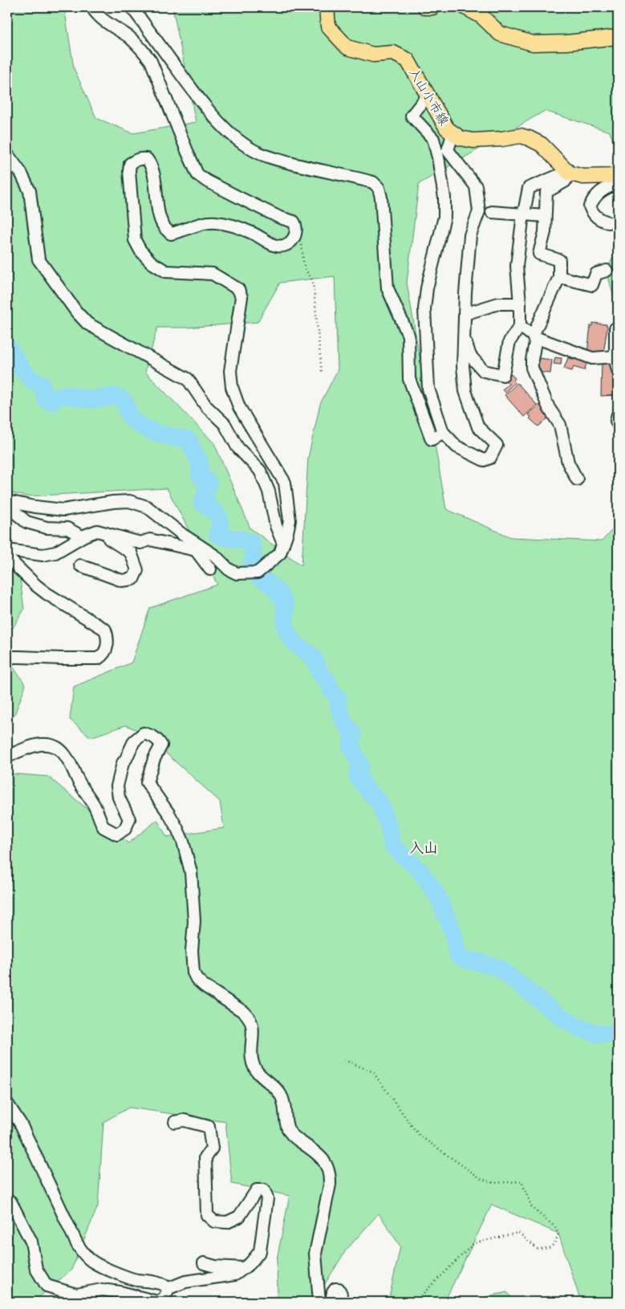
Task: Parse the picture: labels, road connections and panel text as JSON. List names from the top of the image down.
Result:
{
  "streets": {
    "main road": ["入山小市線"]
  },
  "districts": ["入山"]
}
